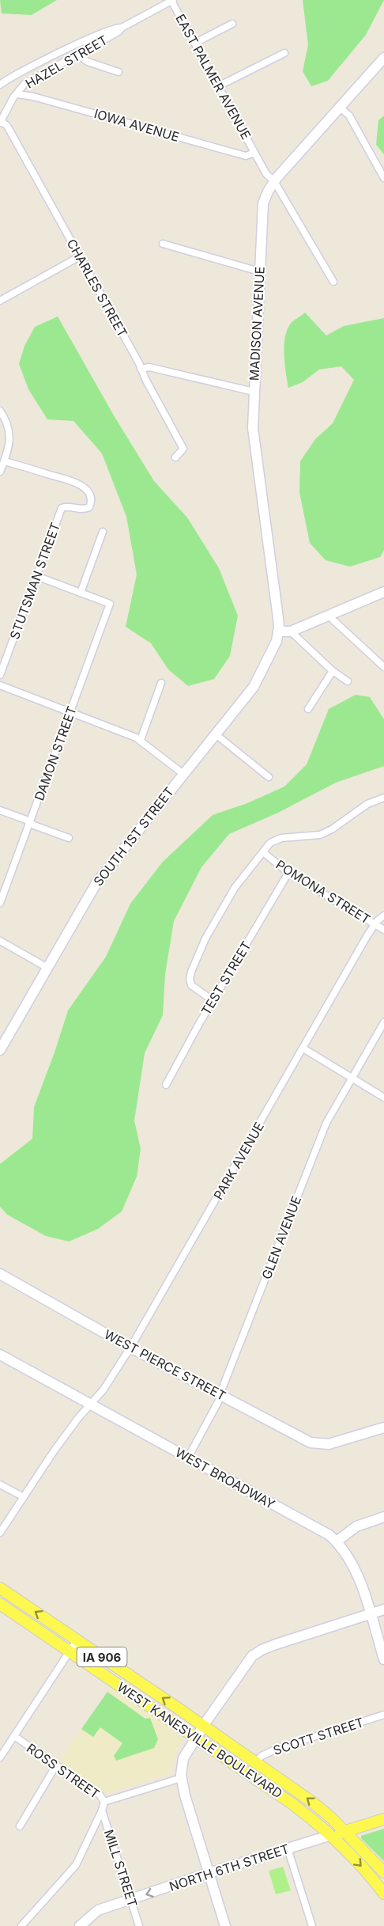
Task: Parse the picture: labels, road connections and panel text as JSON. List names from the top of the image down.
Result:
{
  "streets": {
    "main road": [
      "MADISON AVENUE",
      "SOUTH 1ST STREET",
      "WEST PIERCE STREET",
      "WEST BROADWAY",
      "IA 906",
      "WEST KANESVILLE BOULEVARD",
      "NORTH 6TH STREET"
    ],
    "street": [
      "HAZEL STREET",
      "EAST PALMER AVENUE",
      "IOWA AVENUE",
      "CHARLES STREET",
      "STUTSMAN STREET",
      "DAMON STREET",
      "POMONA STREET",
      "TEST STREET",
      "PARK AVENUE",
      "GLEN AVENUE",
      "SCOTT STREET",
      "ROSS STREET",
      "MILL STREET"
    ]
  },
  "crossings": [
    ["HAZEL STREET", "EAST PALMER AVENUE"],
    ["HAZEL STREET", "IOWA AVENUE"],
    ["HAZEL STREET", "CHARLES STREET"],
    ["EAST PALMER AVENUE", "IOWA AVENUE"],
    ["EAST PALMER AVENUE", "MADISON AVENUE"],
    ["MADISON AVENUE", "SOUTH 1ST STREET"],
    ["POMONA STREET", "TEST STREET"],
    ["POMONA STREET", "PARK AVENUE"],
    ["PARK AVENUE", "WEST PIERCE STREET"],
    ["PARK AVENUE", "WEST BROADWAY"],
    ["GLEN AVENUE", "WEST PIERCE STREET"],
    ["GLEN AVENUE", "WEST BROADWAY"],
    ["SCOTT STREET", "WEST KANESVILLE BOULEVARD"],
    ["WEST KANESVILLE BOULEVARD", "NORTH 6TH STREET"],
    ["ROSS STREET", "MILL STREET"],
    ["NORTH 6TH STREET", "MILL STREET"]
  ]
}
